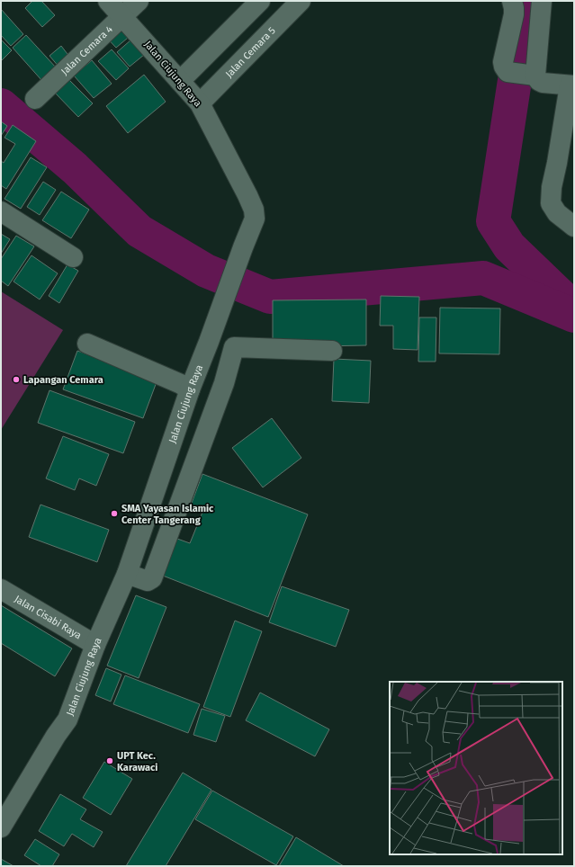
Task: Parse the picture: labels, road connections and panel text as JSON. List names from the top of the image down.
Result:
{
  "streets": {
    "street": [
      "Jalan Cemara 4",
      "Jalan Cemara 5",
      "Jalan Ciujung Raya",
      "Jalan Cisabi Raya"
    ]
  },
  "crossings": [
    ["Jalan Cemara 4", "Jalan Ciujung Raya"],
    ["Jalan Cemara 5", "Jalan Ciujung Raya"],
    ["Jalan Ciujung Raya", "Jalan Cisabi Raya"]
  ],
  "places": ["Lapangan Cemara", "SMA Yayasan Islamic Center Tangerang", "UPT Kec. Karawaci"]
}
